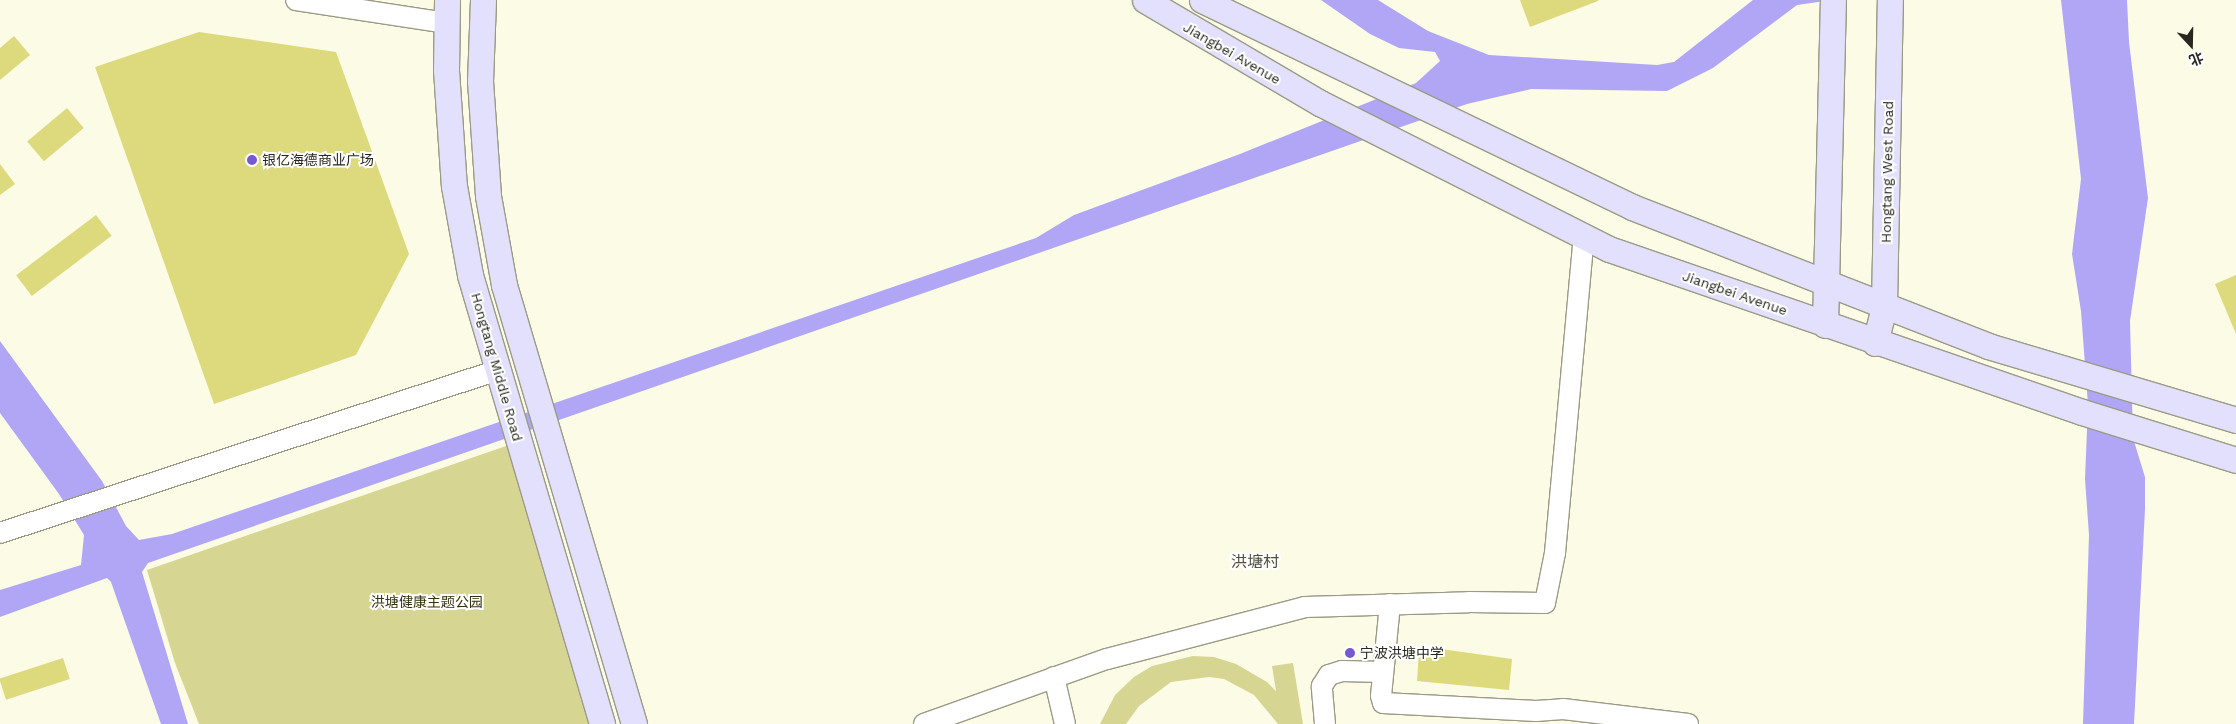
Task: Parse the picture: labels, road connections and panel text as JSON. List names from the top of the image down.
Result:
{
  "streets": {
    "main road": ["Jiangbei Avenue", "Hongtang West Road", "Hongtang Middle Road"]
  },
  "crossings": [
    ["Jiangbei Avenue", "Hongtang West Road"]
  ],
  "districts": ["洪塘村"],
  "parks": ["洪塘健康主题公园"],
  "places": ["银亿海德商业广场", "宁波洪塘中学"],
  "north": "bottom"
}
